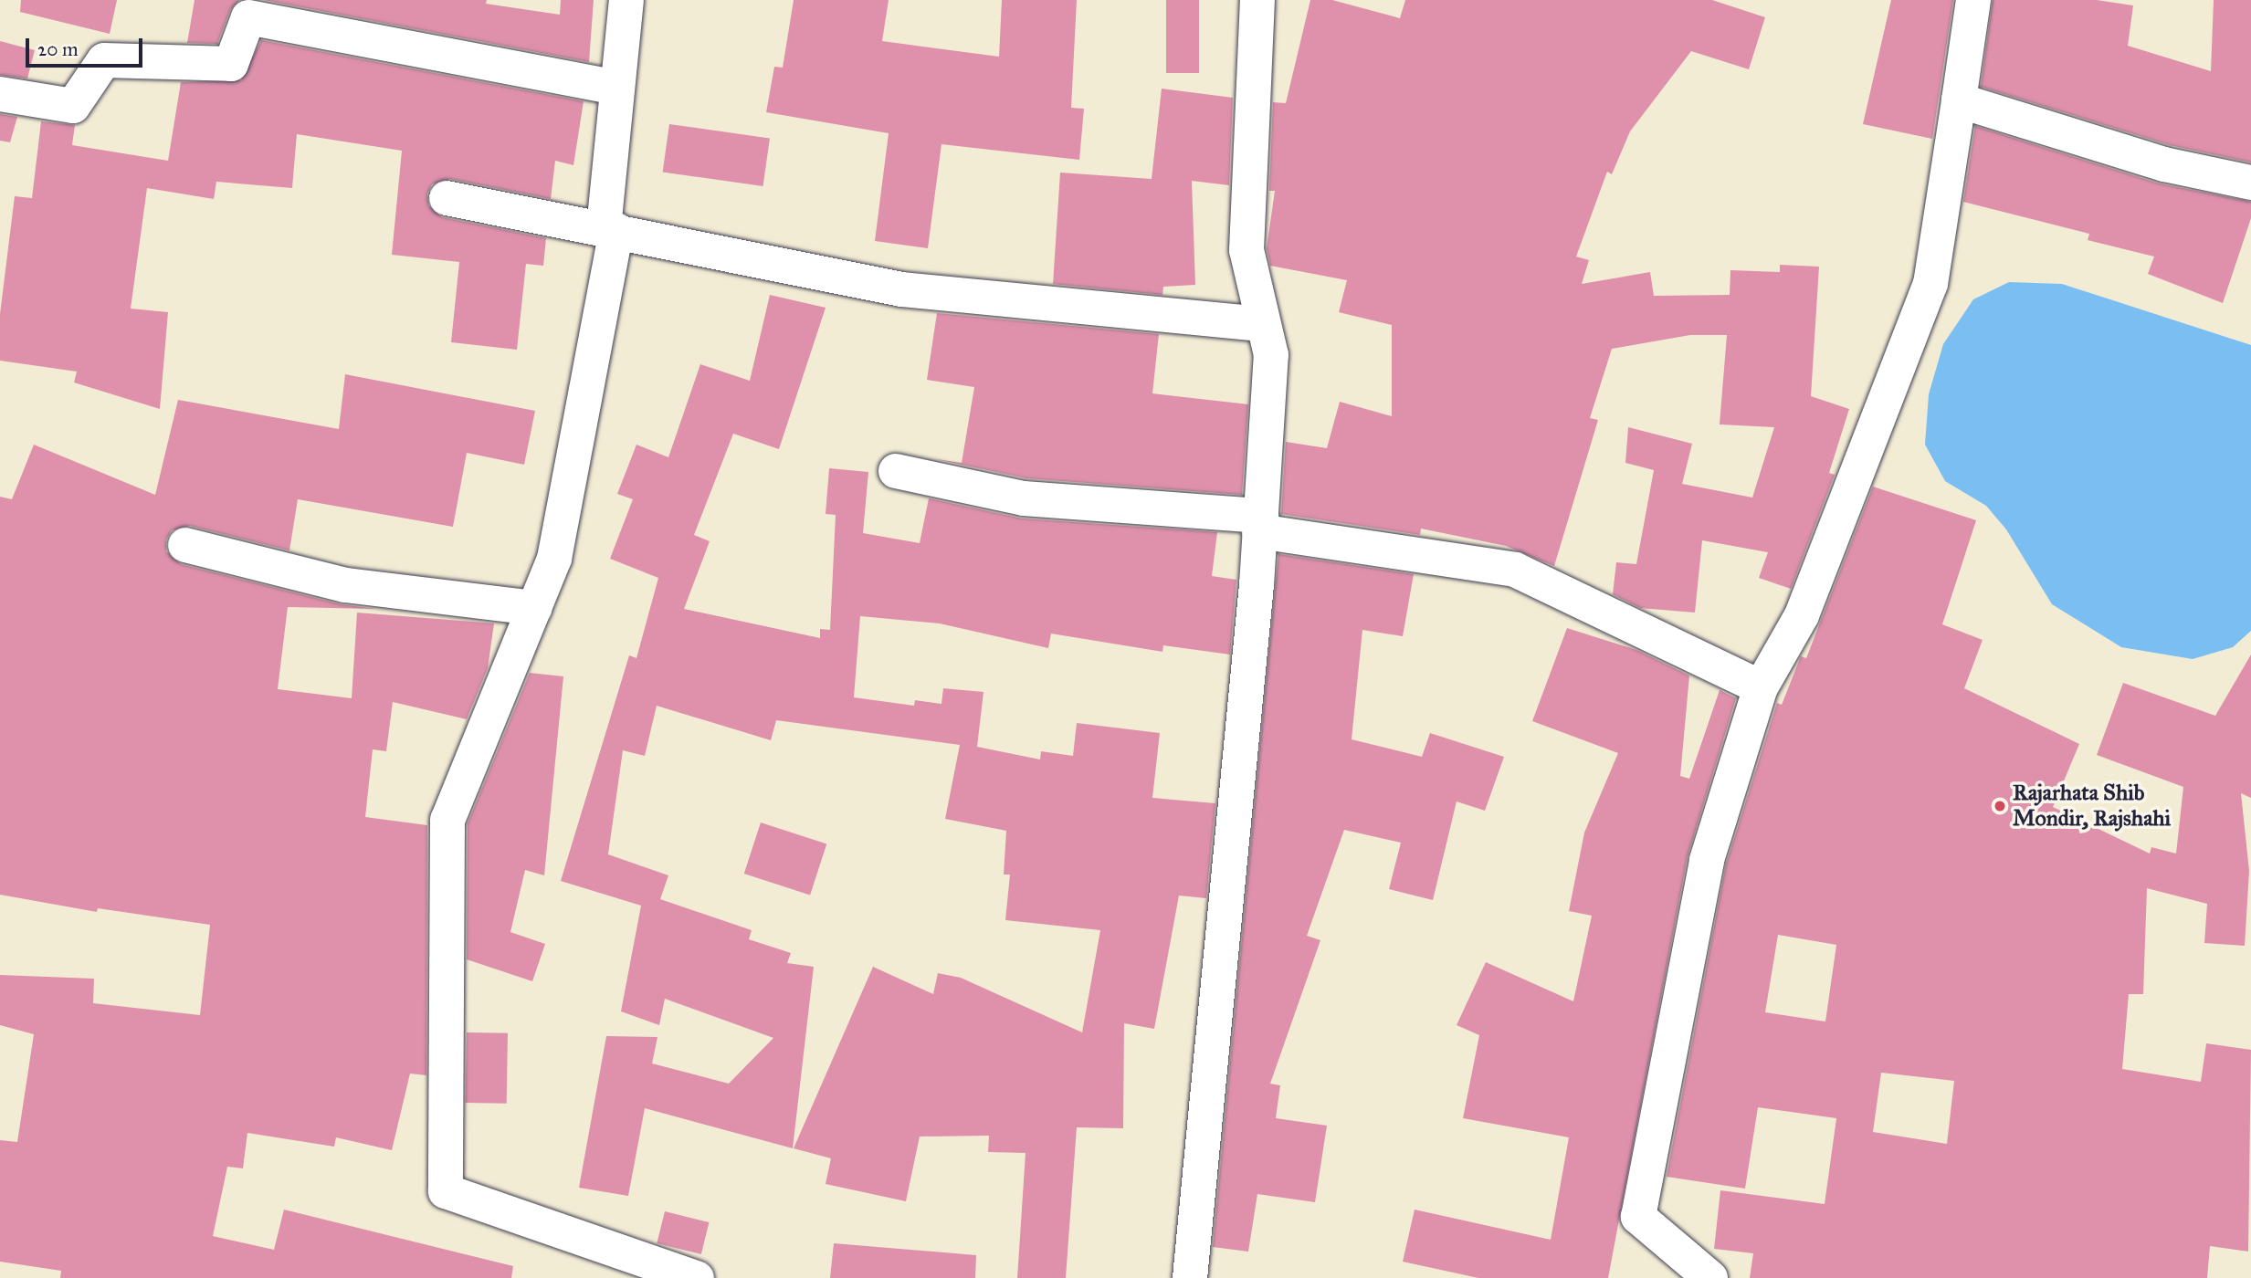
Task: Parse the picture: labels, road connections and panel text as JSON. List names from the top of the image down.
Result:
{
  "places": ["Rajarhata Shib Mondir, Rajshahi"],
  "scale_bar": "20 m"
}
